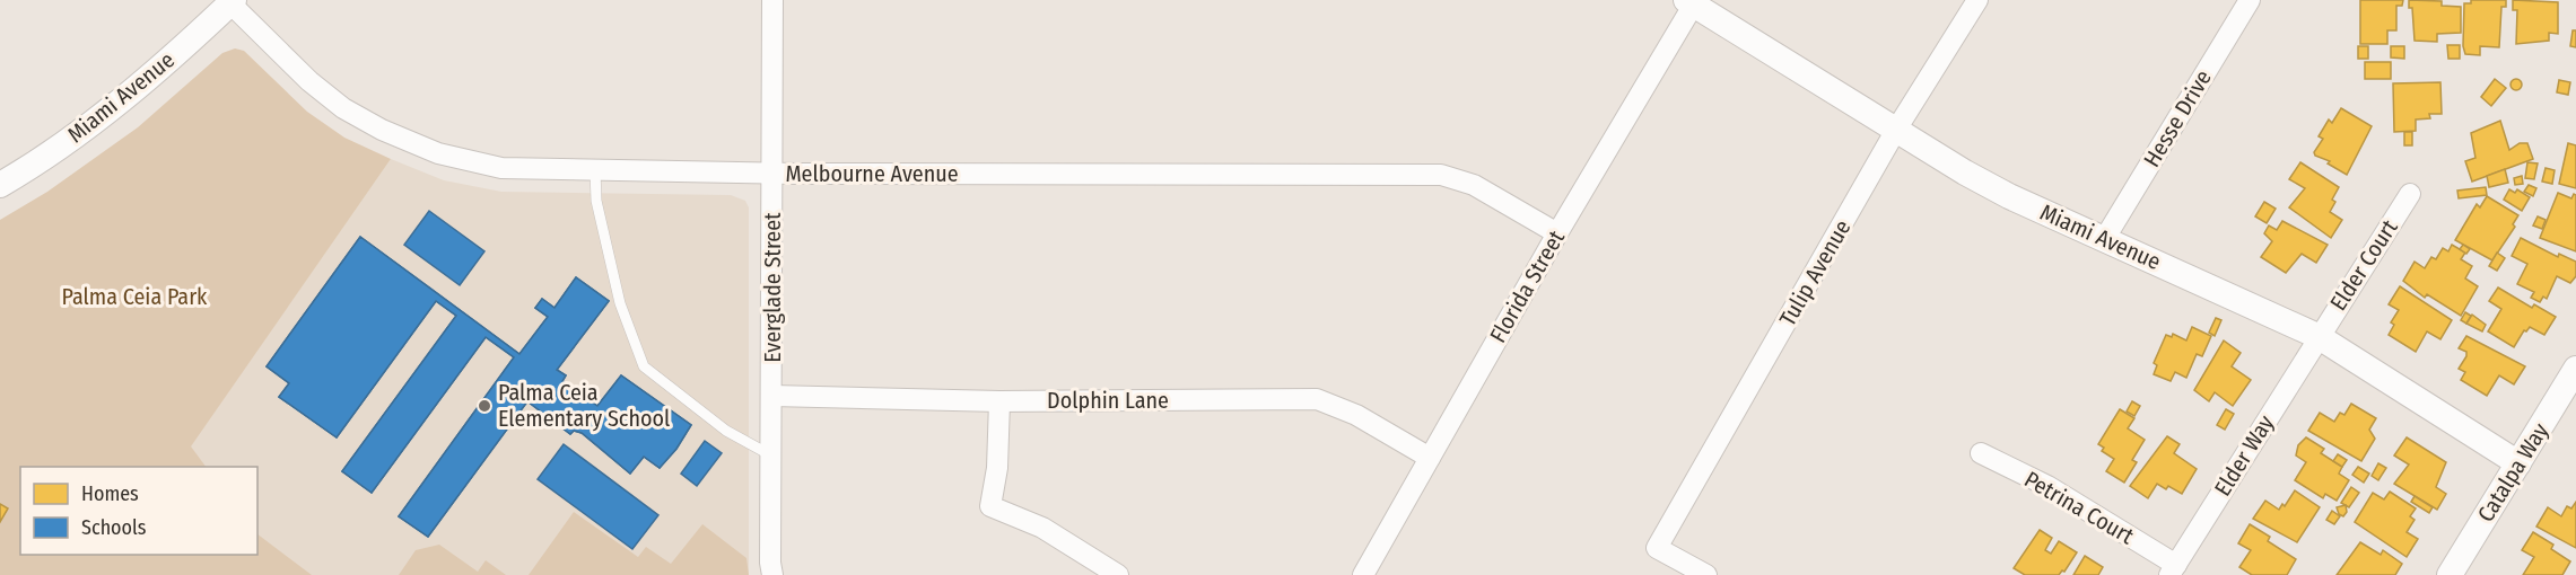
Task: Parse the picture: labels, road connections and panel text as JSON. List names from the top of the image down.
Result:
{
  "streets": {
    "street": [
      "Miami Avenue",
      "Hesse Drive",
      "Melbourne Avenue",
      "Elder Court",
      "Tulip Avenue",
      "Florida Street",
      "Everglade Street",
      "Dolphin Lane",
      "Elder Way",
      "Catalpa Way",
      "Petrina Court"
    ]
  },
  "crossings": [
    ["Miami Avenue", "Hesse Drive"],
    ["Miami Avenue", "Melbourne Avenue"],
    ["Miami Avenue", "Elder Court"],
    ["Miami Avenue", "Tulip Avenue"],
    ["Miami Avenue", "Florida Street"],
    ["Miami Avenue", "Elder Way"],
    ["Miami Avenue", "Catalpa Way"],
    ["Melbourne Avenue", "Florida Street"],
    ["Melbourne Avenue", "Everglade Street"],
    ["Elder Court", "Elder Way"],
    ["Florida Street", "Dolphin Lane"],
    ["Everglade Street", "Dolphin Lane"],
    ["Elder Way", "Petrina Court"]
  ],
  "parks": ["Palma Ceia Park"],
  "places": ["Palma Ceia Elementary School"],
  "legend": ["Homes", "Schools"]
}
